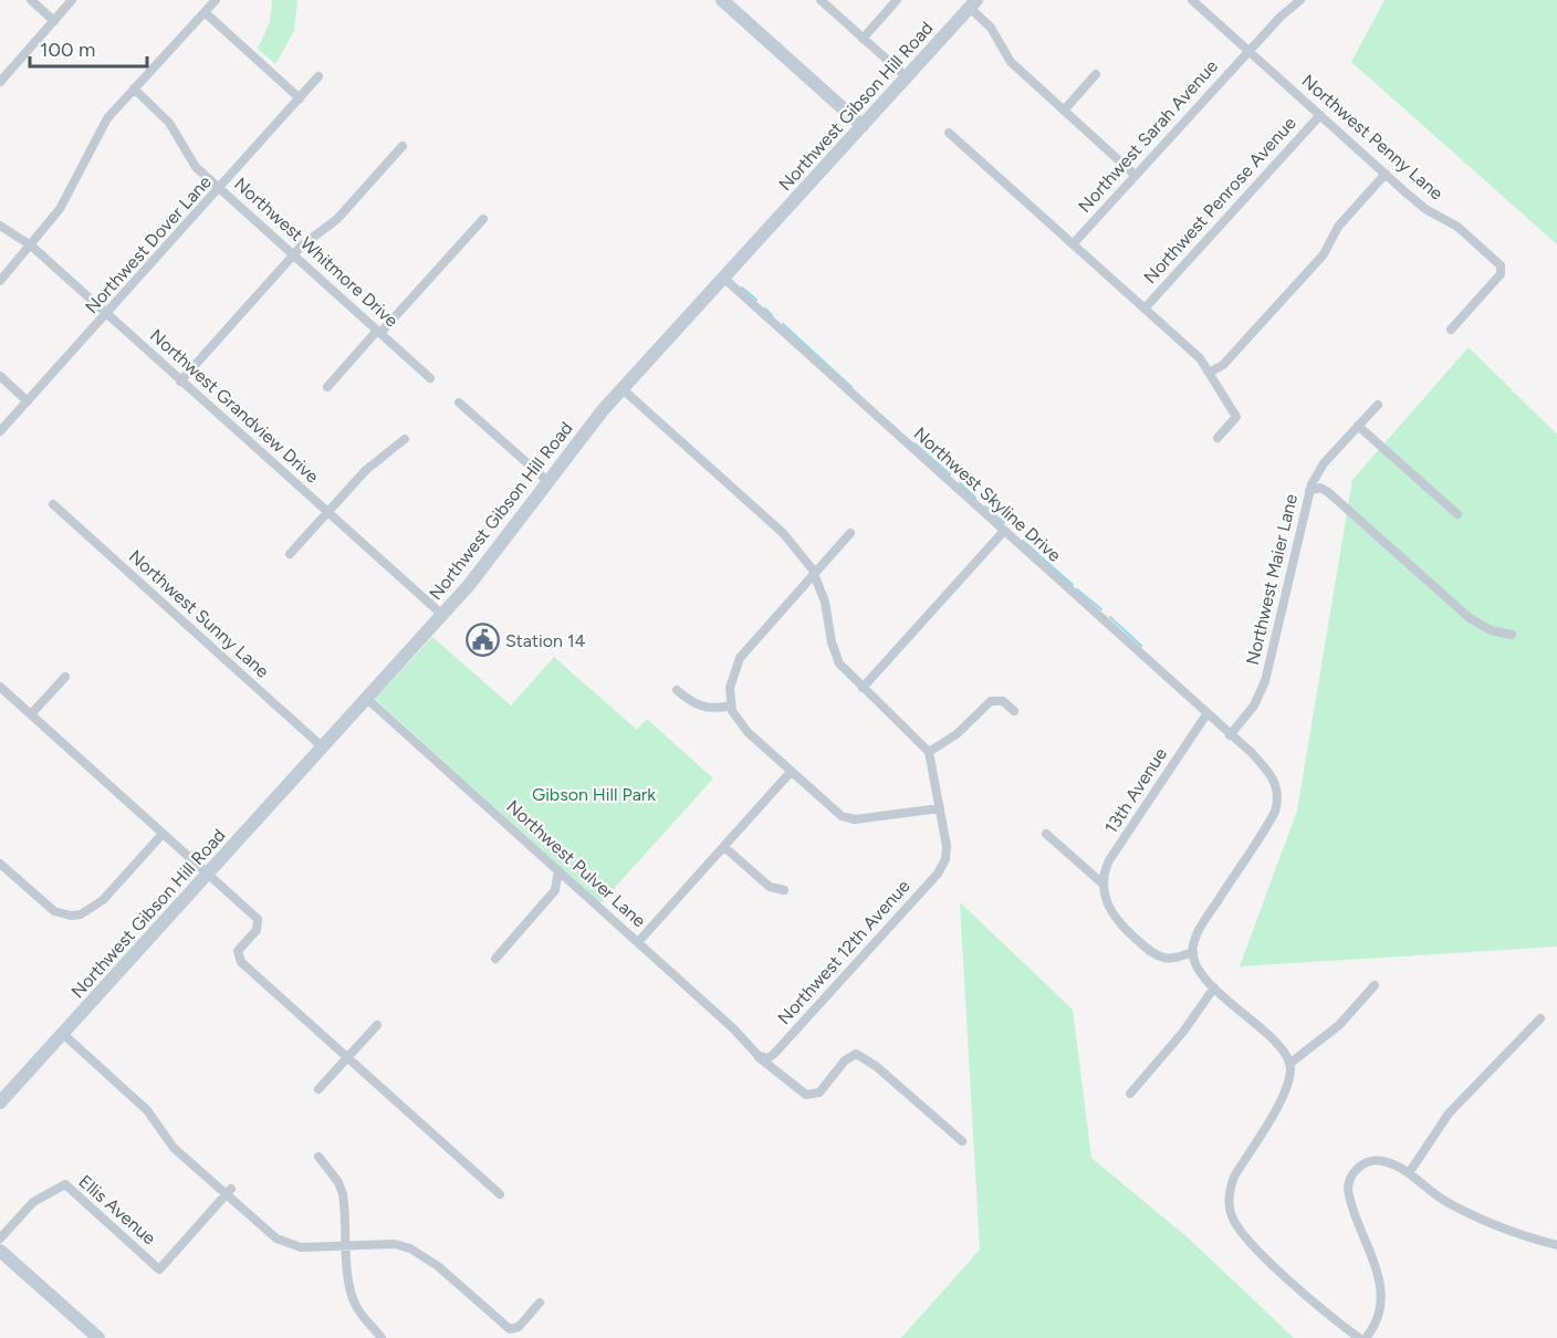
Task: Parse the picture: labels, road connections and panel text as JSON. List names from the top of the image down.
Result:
{
  "streets": {
    "main road": ["Northwest Gibson Hill Road"],
    "street": [
      "Northwest Sarah Avenue",
      "Northwest Penny Lane",
      "Northwest Penrose Avenue",
      "Northwest Dover Lane",
      "Northwest Whitmore Drive",
      "Northwest Grandview Drive",
      "Northwest Skyline Drive",
      "Northwest Maier Lane",
      "Northwest Sunny Lane",
      "13th Avenue",
      "Northwest Pulver Lane",
      "Northwest 12th Avenue",
      "Ellis Avenue"
    ]
  },
  "crossings": [
    ["Northwest Gibson Hill Road", "Northwest Grandview Drive"],
    ["Northwest Gibson Hill Road", "Northwest Skyline Drive"],
    ["Northwest Gibson Hill Road", "Northwest Sunny Lane"],
    ["Northwest Gibson Hill Road", "Northwest Pulver Lane"],
    ["Northwest Sarah Avenue", "Northwest Penny Lane"],
    ["Northwest Penny Lane", "Northwest Penrose Avenue"],
    ["Northwest Dover Lane", "Northwest Whitmore Drive"],
    ["Northwest Dover Lane", "Northwest Grandview Drive"],
    ["Northwest Skyline Drive", "Northwest Maier Lane"],
    ["Northwest Skyline Drive", "13th Avenue"],
    ["Northwest Pulver Lane", "Northwest 12th Avenue"]
  ],
  "parks": ["Gibson Hill Park"],
  "places": {
    "public building": ["Station 14"]
  },
  "scale_bar": "100 m"
}
